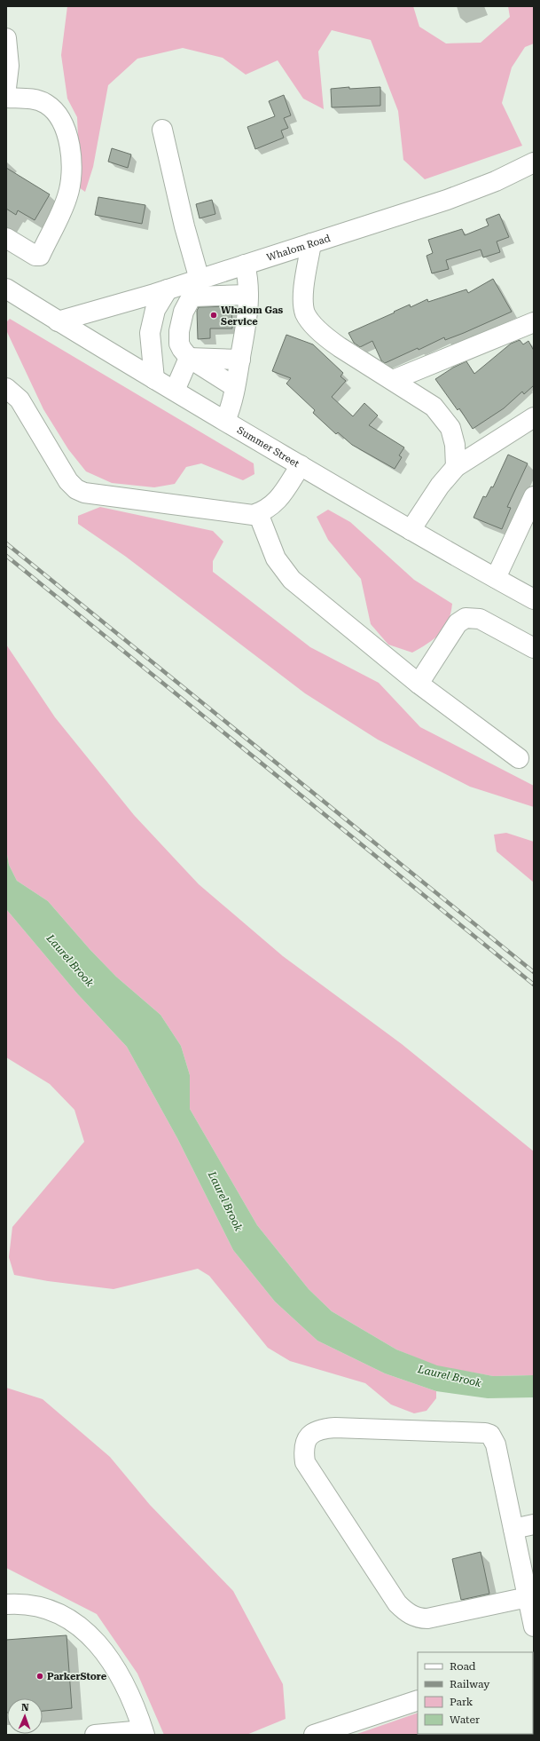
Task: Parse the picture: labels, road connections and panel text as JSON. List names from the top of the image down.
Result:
{
  "streets": {
    "main road": ["Whalom Road", "Summer Street"]
  },
  "crossings": [
    ["Whalom Road", "Summer Street"]
  ],
  "water": ["Laurel Brook"],
  "places": ["Whalom Gas Service", "ParkerStore"],
  "legend": [
    "Road",
    "Railway",
    "Park",
    "Water"
  ],
  "north": "top"
}
